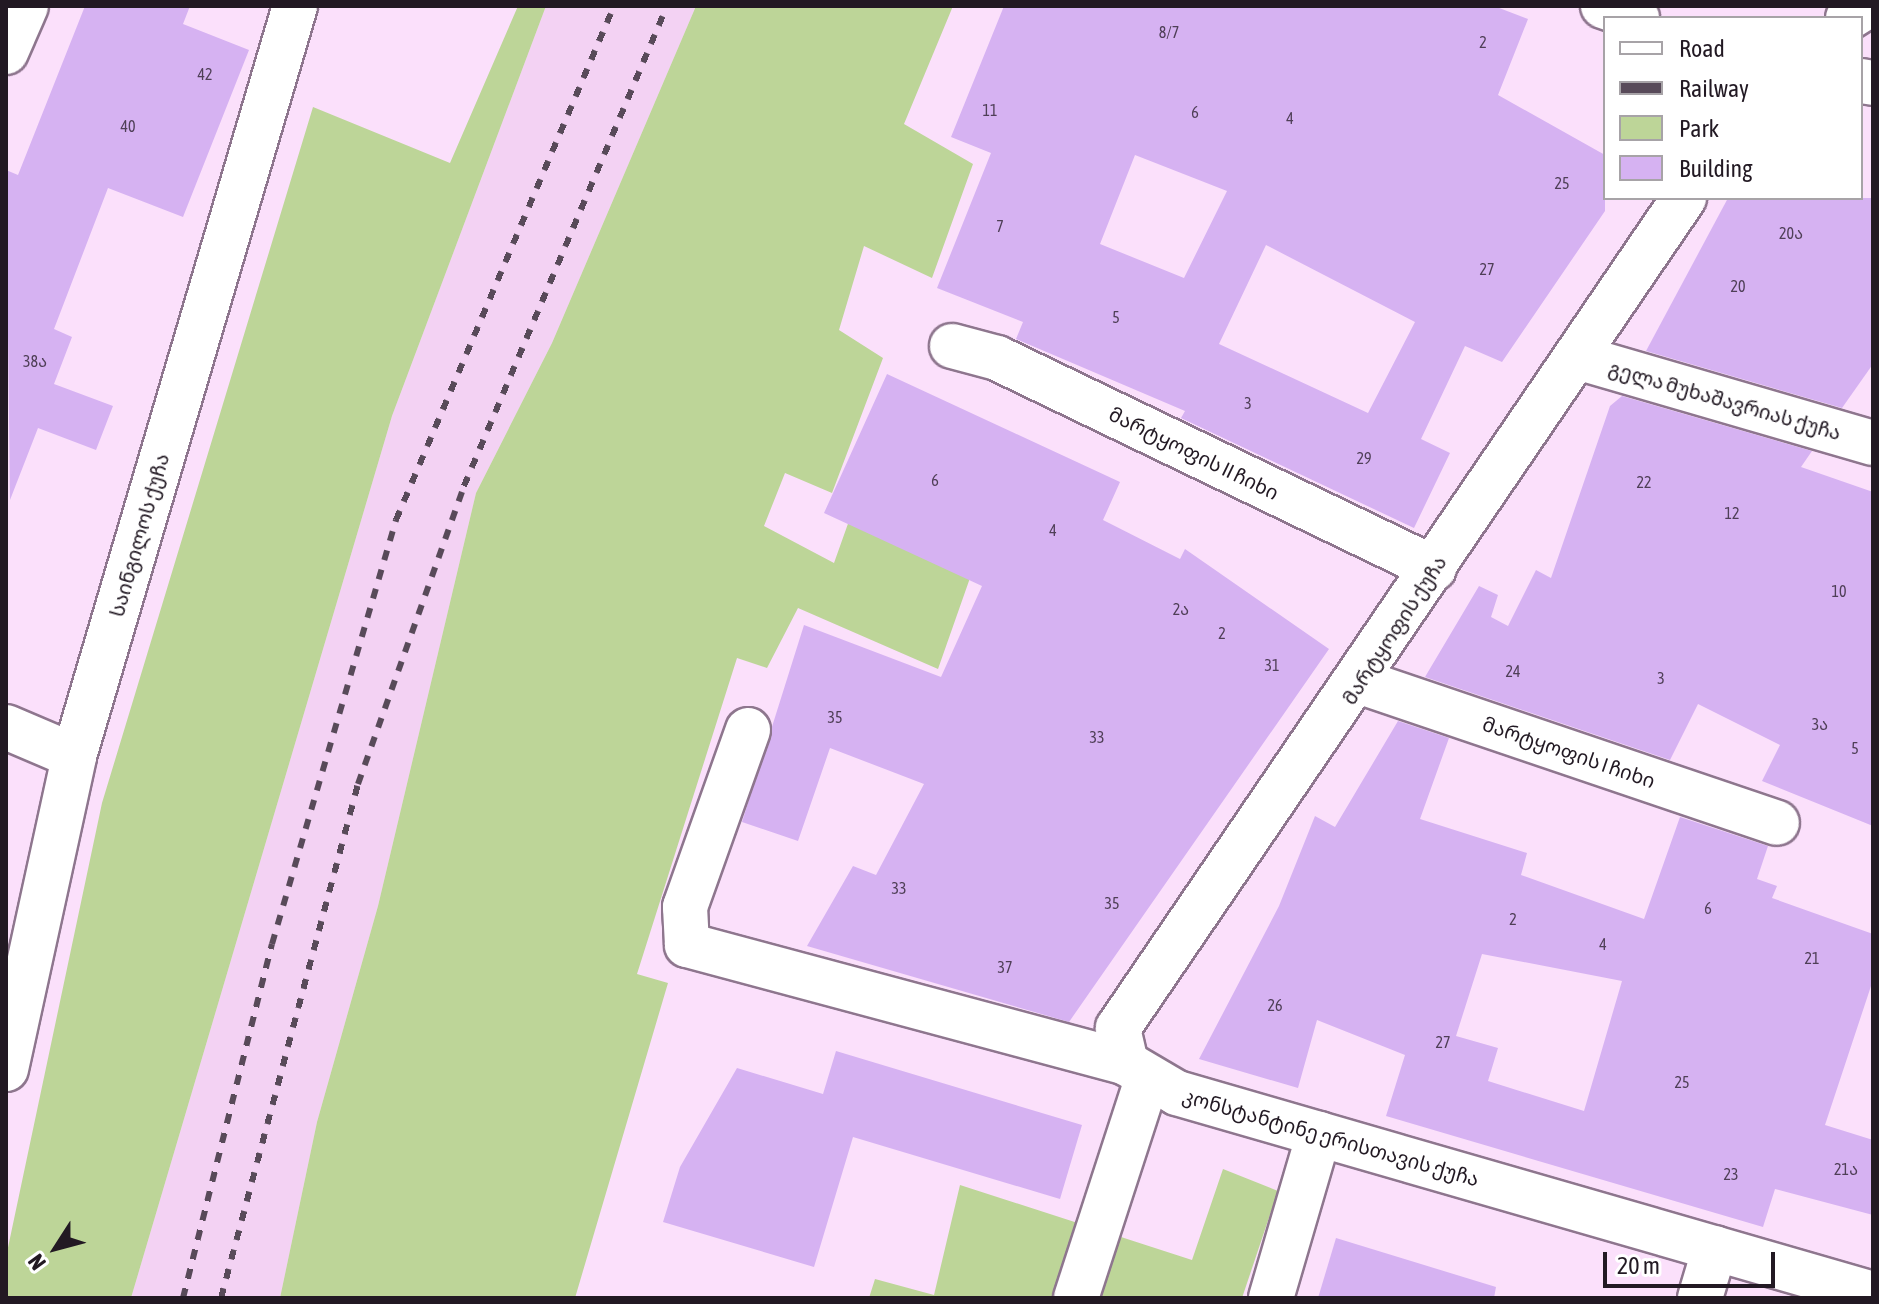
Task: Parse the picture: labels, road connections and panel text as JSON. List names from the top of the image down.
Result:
{
  "streets": {
    "street": [
      "გელა მუხაშავრიას ქუჩა",
      "მარტყოფის II ჩიხი",
      "საინგილოს ქუჩა",
      "მარტყოფის ქუჩა",
      "მარტყოფის I ჩიხი",
      "კონსტანტინე ერისთავის ქუჩა"
    ]
  },
  "crossings": [
    ["გელა მუხაშავრიას ქუჩა", "მარტყოფის ქუჩა"],
    ["მარტყოფის II ჩიხი", "მარტყოფის ქუჩა"],
    ["მარტყოფის ქუჩა", "მარტყოფის I ჩიხი"],
    ["მარტყოფის ქუჩა", "კონსტანტინე ერისთავის ქუჩა"]
  ],
  "house_numbers": [
    "8/7",
    "2",
    "42",
    "11",
    "6",
    "4",
    "40",
    "25",
    "7",
    "20ა",
    "27",
    "20",
    "5",
    "38ა",
    "3",
    "29",
    "6",
    "22",
    "12",
    "4",
    "10",
    "2ა",
    "2",
    "31",
    "24",
    "3",
    "35",
    "3ა",
    "33",
    "5",
    "33",
    "35",
    "6",
    "2",
    "4",
    "21",
    "37",
    "26",
    "27",
    "25",
    "21ა",
    "23"
  ],
  "legend": [
    "Road",
    "Railway",
    "Park",
    "Building"
  ],
  "scale_bar": "20 m",
  "north": "bottom left"
}
